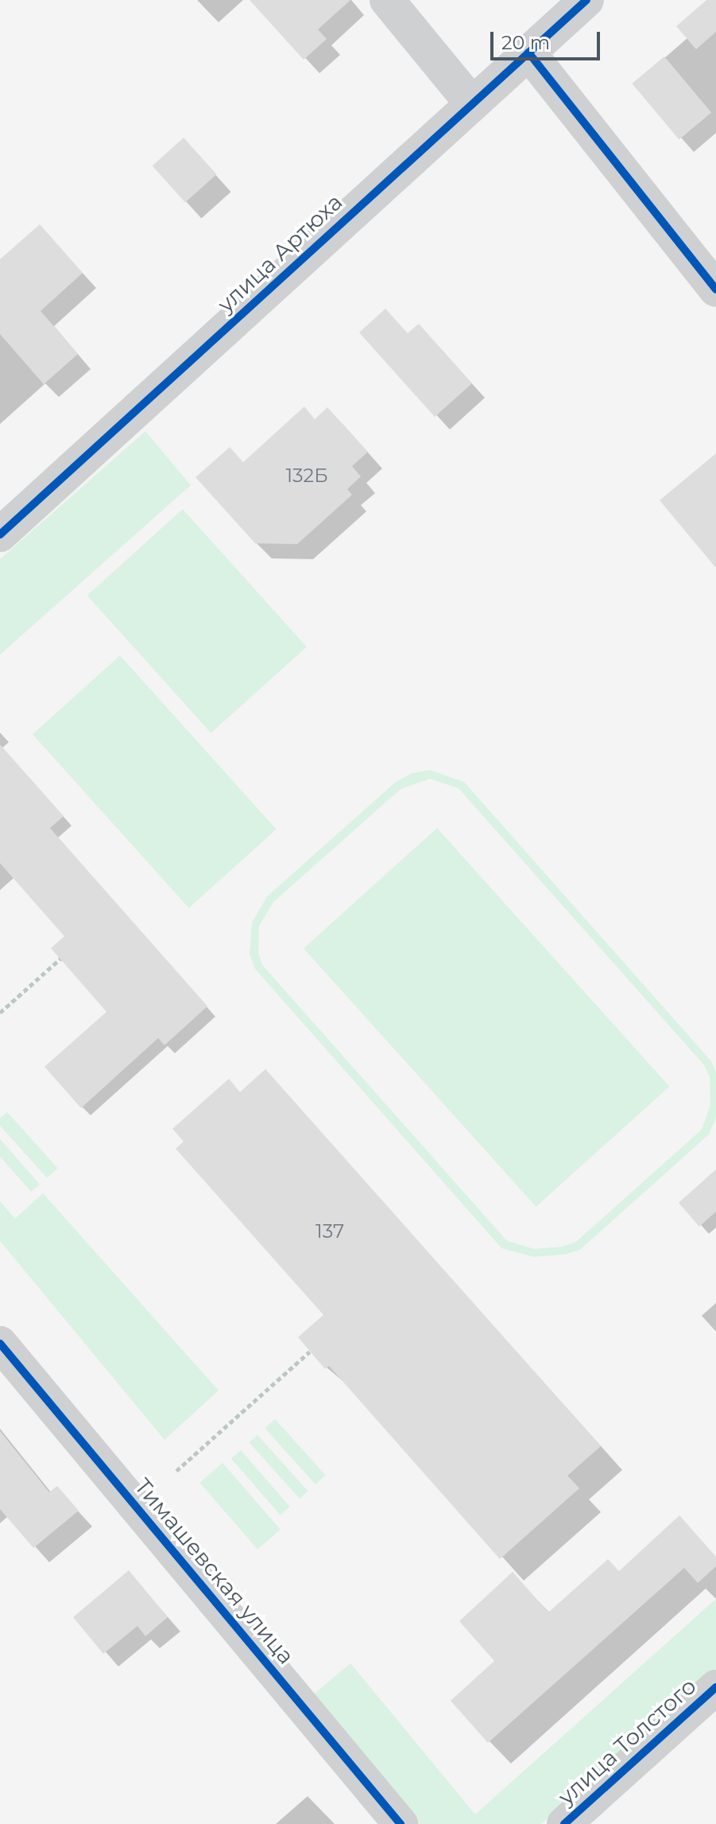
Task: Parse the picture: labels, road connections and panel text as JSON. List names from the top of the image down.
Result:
{
  "streets": {
    "street": ["улица Артюха", "Тимашевская улица", "улица Толстого"]
  },
  "house_numbers": ["132Б", "137"],
  "scale_bar": "20 m"
}
